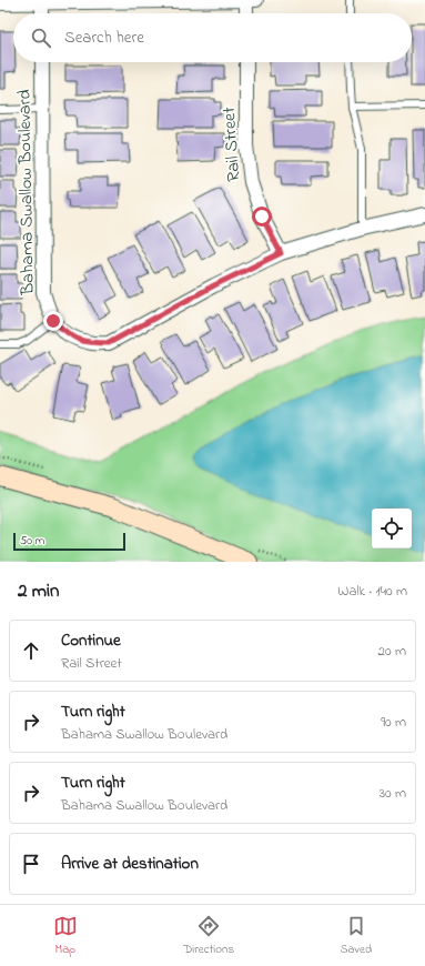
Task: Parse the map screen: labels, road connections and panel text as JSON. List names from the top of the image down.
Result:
{
  "streets": {
    "street": ["Rail Street", "Bahama Swallow Boulevard"]
  },
  "crossings": [
    ["Rail Street", "Bahama Swallow Boulevard"]
  ],
  "scale_bar": "50 m",
  "page": {
    "search": "Search here",
    "scale": "50 m",
    "heading": ["2 min", "Walk · 140 m"],
    "list": [
      ["Continue", "Rail Street", "20 m"],
      ["Turn right", "Bahama Swallow Boulevard", "90 m"],
      ["Turn right", "Bahama Swallow Boulevard", "30 m"],
      "Arrive at destination"
    ],
    "nav": ["Map", "Directions", "Saved"]
  }
}
